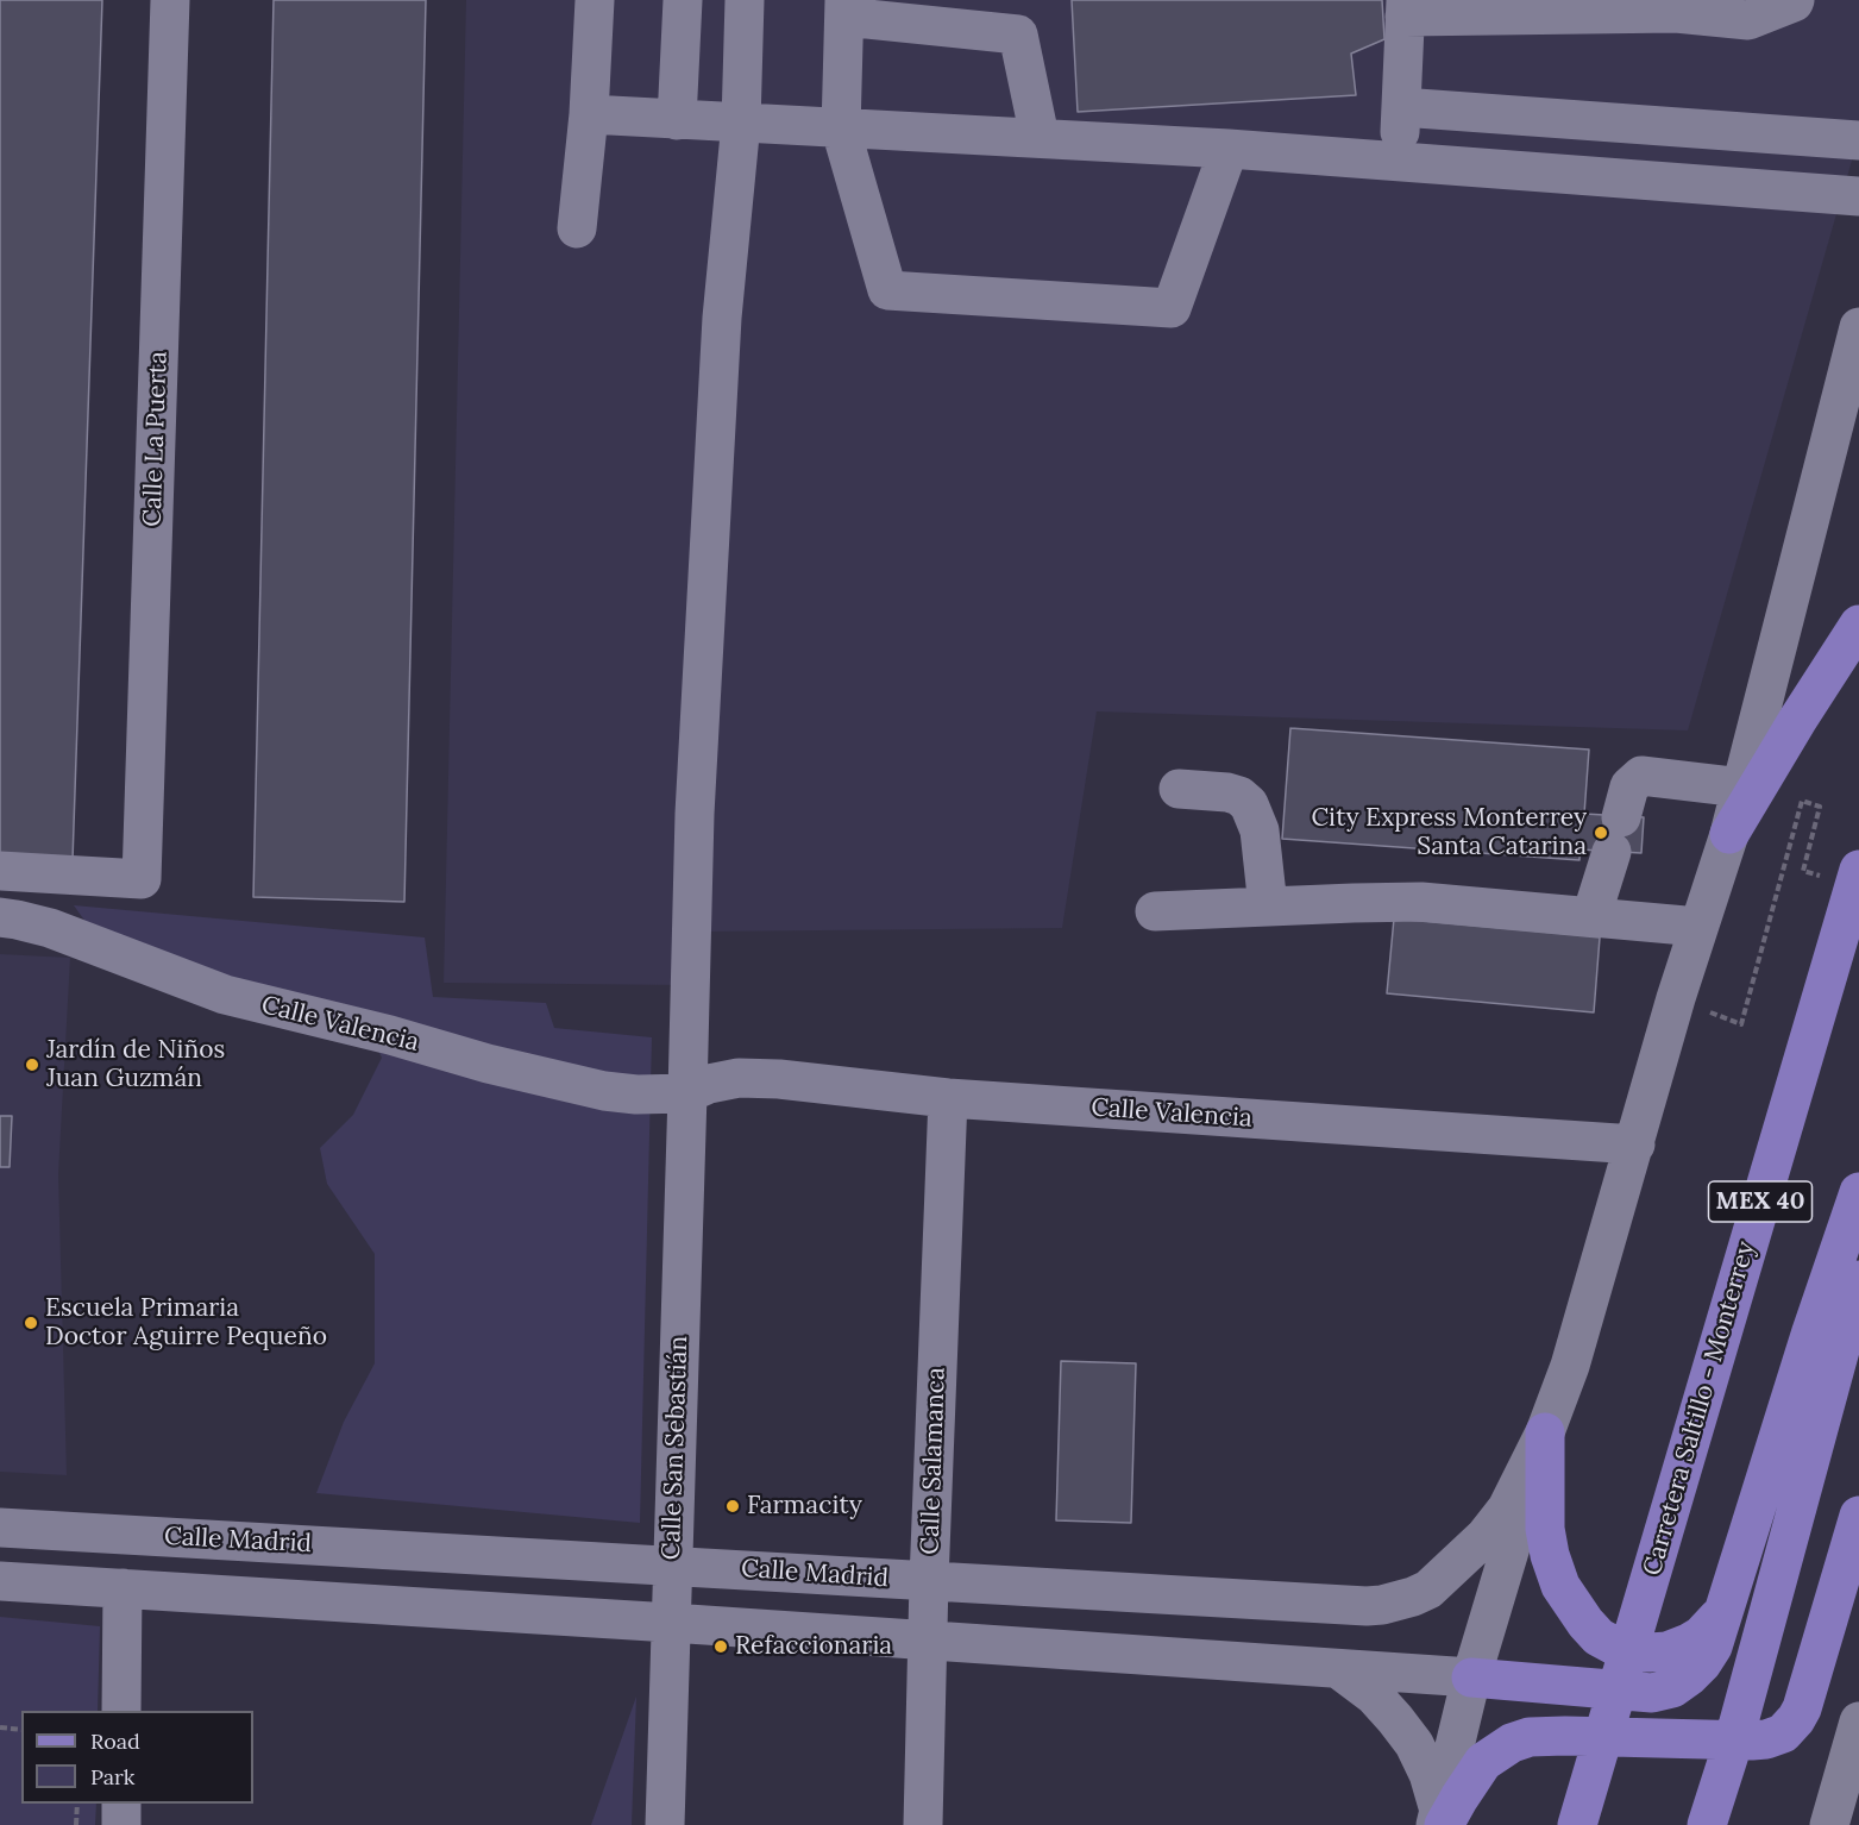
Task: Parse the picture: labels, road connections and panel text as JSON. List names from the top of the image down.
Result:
{
  "streets": {
    "main road": ["MEX 40", "Carretera Saltillo - Monterrey"],
    "street": [
      "Calle La Puerta",
      "Calle Valencia",
      "Calle San Sebastián",
      "Calle Salamanca",
      "Calle Madrid"
    ]
  },
  "crossings": [
    ["Calle Valencia", "Calle San Sebastián"],
    ["Calle Valencia", "Calle Salamanca"],
    ["Calle San Sebastián", "Calle Madrid"],
    ["Calle Salamanca", "Calle Madrid"]
  ],
  "places": [
    "City Express Monterrey Santa Catarina",
    "Jardín de Niños Juan Guzmán",
    "Escuela Primaria Doctor Aguirre Pequeño",
    "Farmacity",
    "Refaccionaria"
  ],
  "legend": ["Road", "Park"]
}
